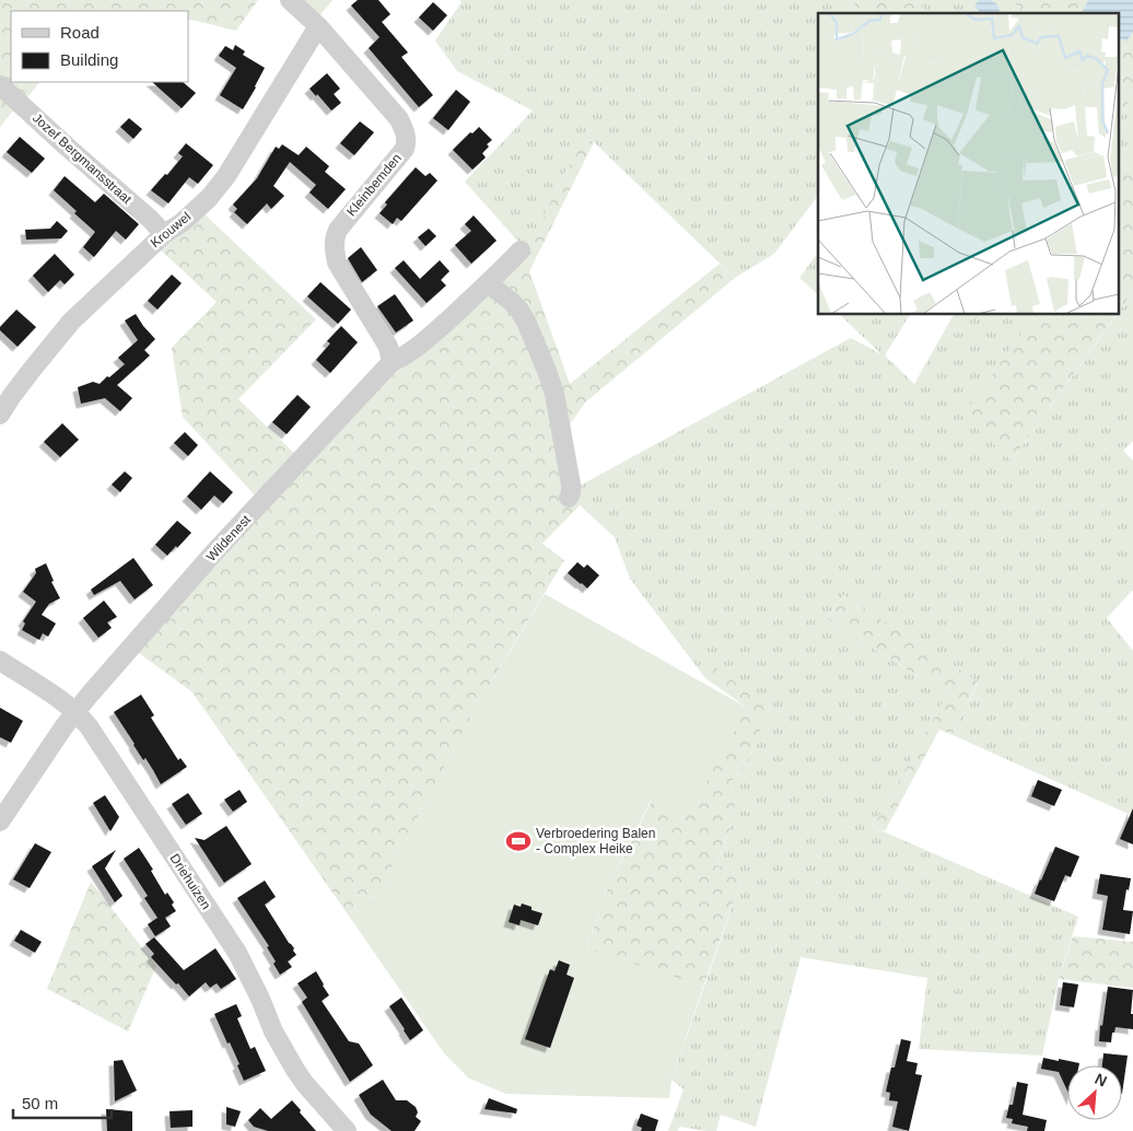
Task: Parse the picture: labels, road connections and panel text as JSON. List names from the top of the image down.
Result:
{
  "streets": {
    "street": [
      "Jozef Bergmansstraat",
      "Kleinbemden",
      "Krouwel",
      "Wildenest",
      "Driehuizen"
    ]
  },
  "crossings": [
    ["Jozef Bergmansstraat", "Krouwel"],
    ["Kleinbemden", "Krouwel"],
    ["Kleinbemden", "Wildenest"],
    ["Wildenest", "Driehuizen"]
  ],
  "places": {
    "sports": ["Verbroedering Balen - Complex Heike"]
  },
  "legend": ["Road", "Building"],
  "scale_bar": "50 m",
  "north": "top right"
}
